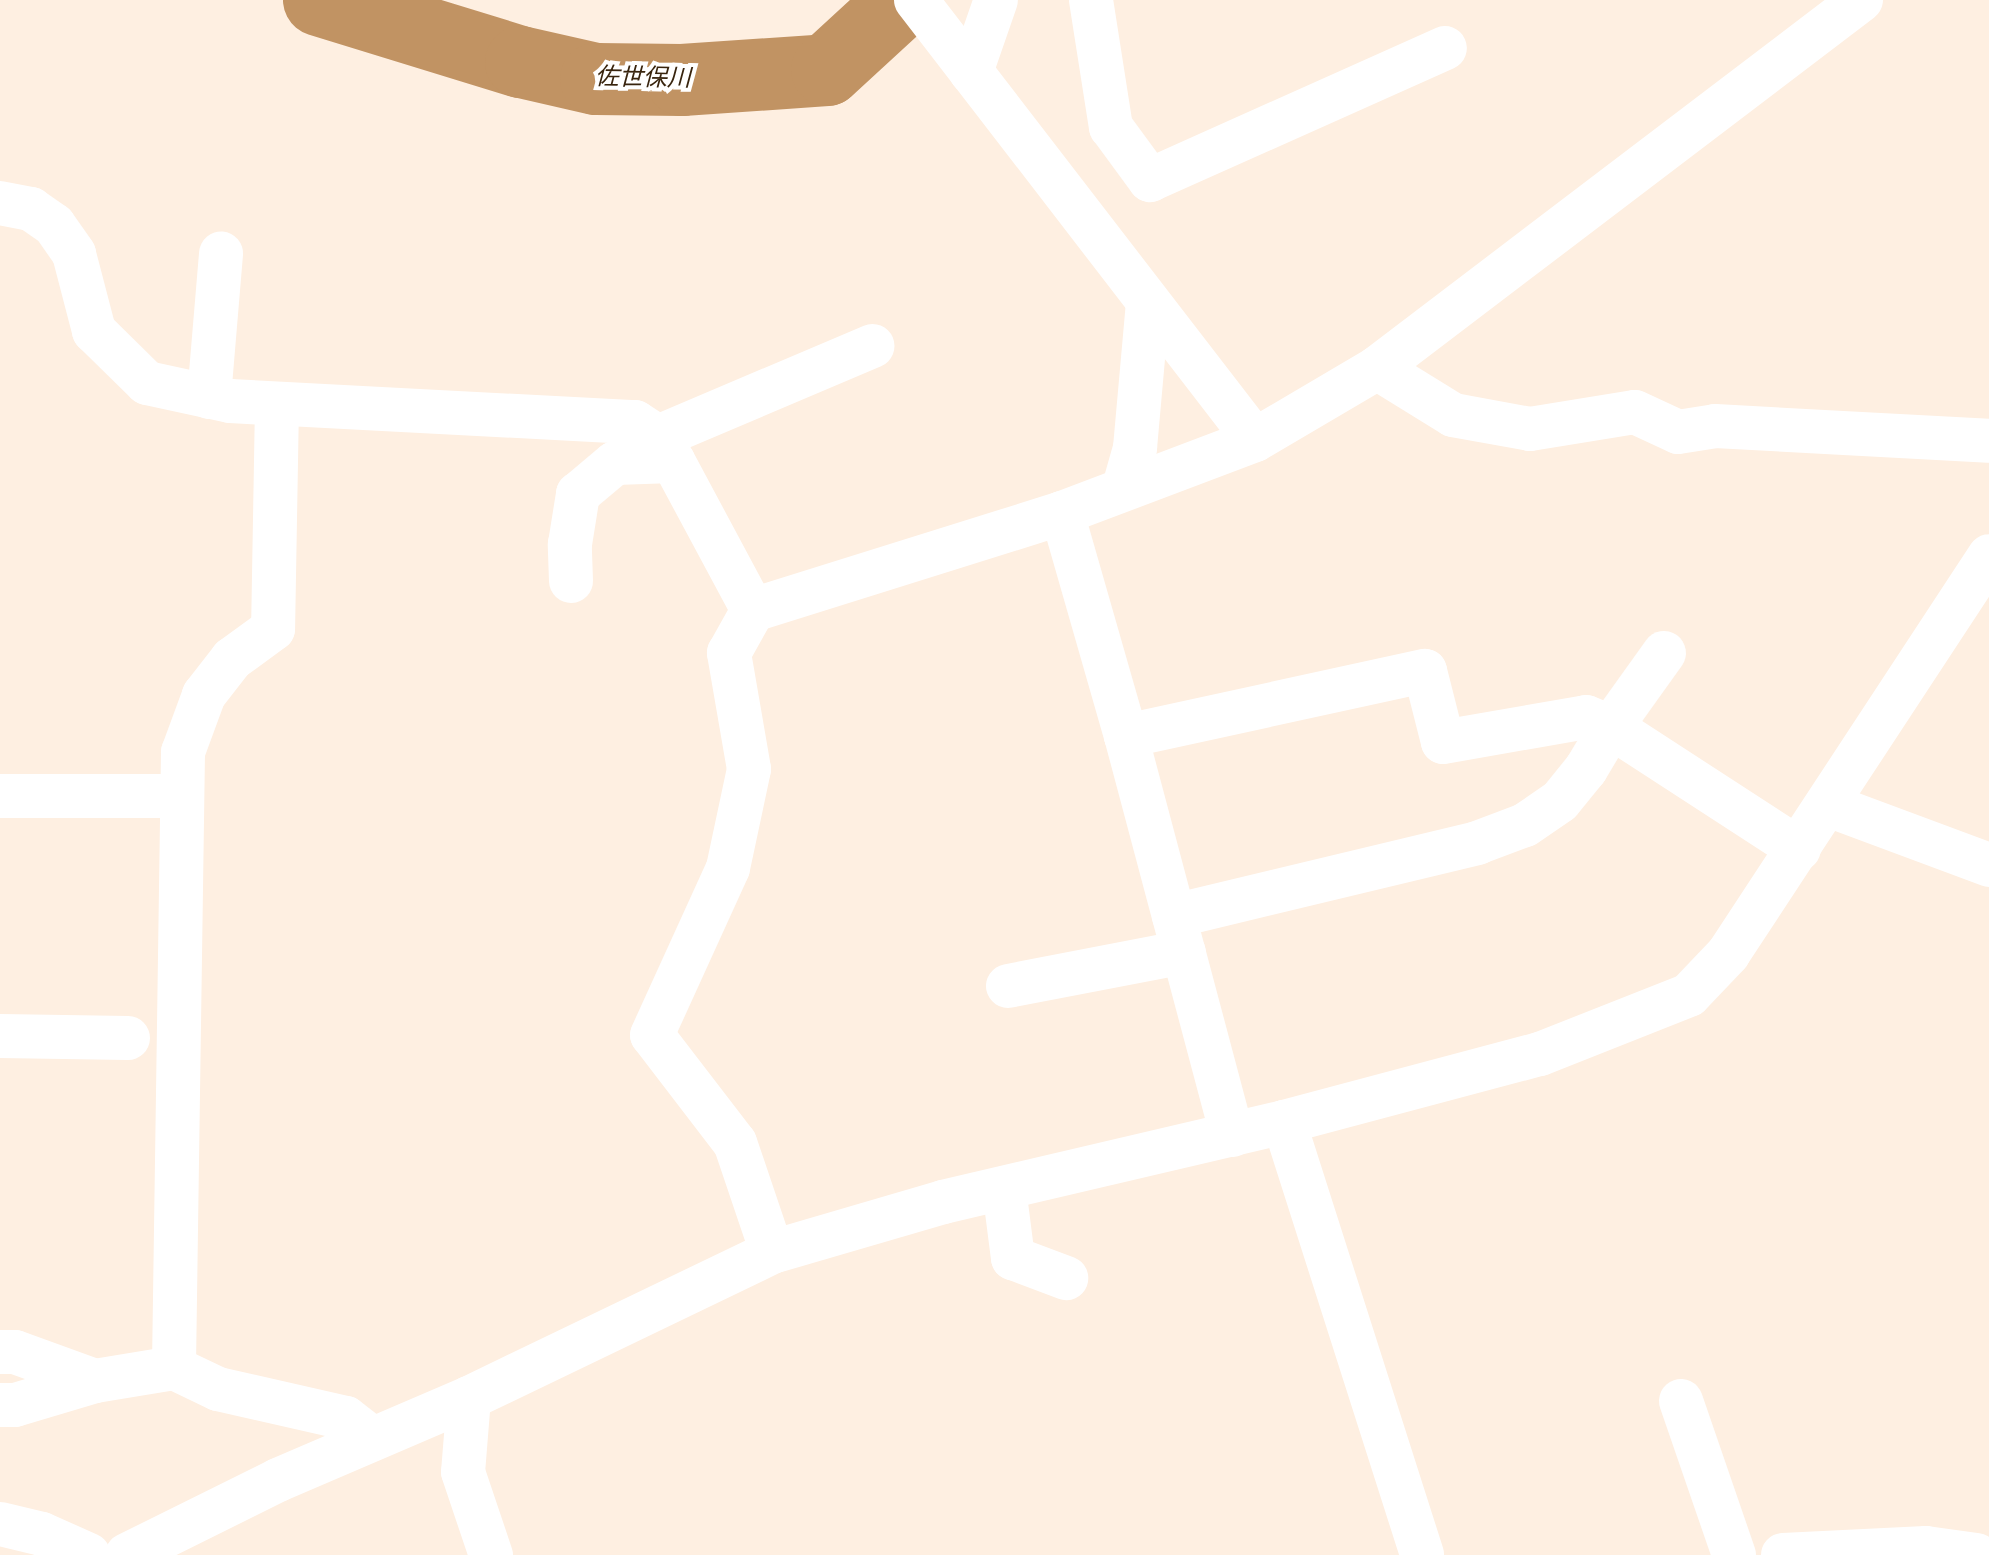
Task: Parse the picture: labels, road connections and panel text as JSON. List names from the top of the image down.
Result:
{
  "water": ["佐世保川"]
}
